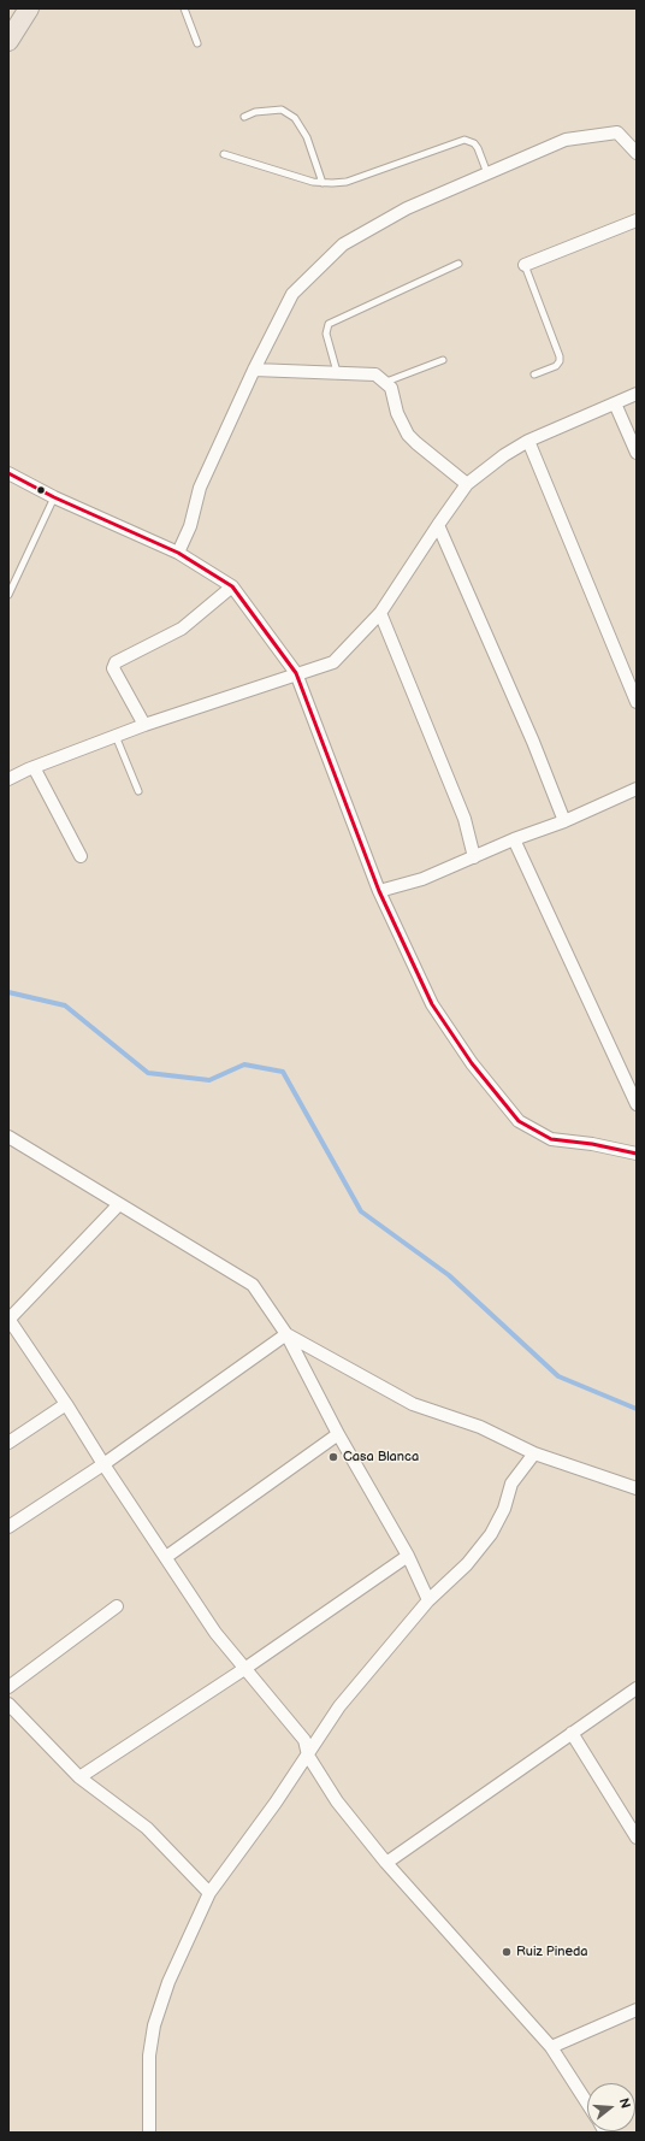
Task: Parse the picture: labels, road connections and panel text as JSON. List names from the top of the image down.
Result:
{
  "places": ["Casa Blanca", "Ruiz Pineda"],
  "north": "right"
}
